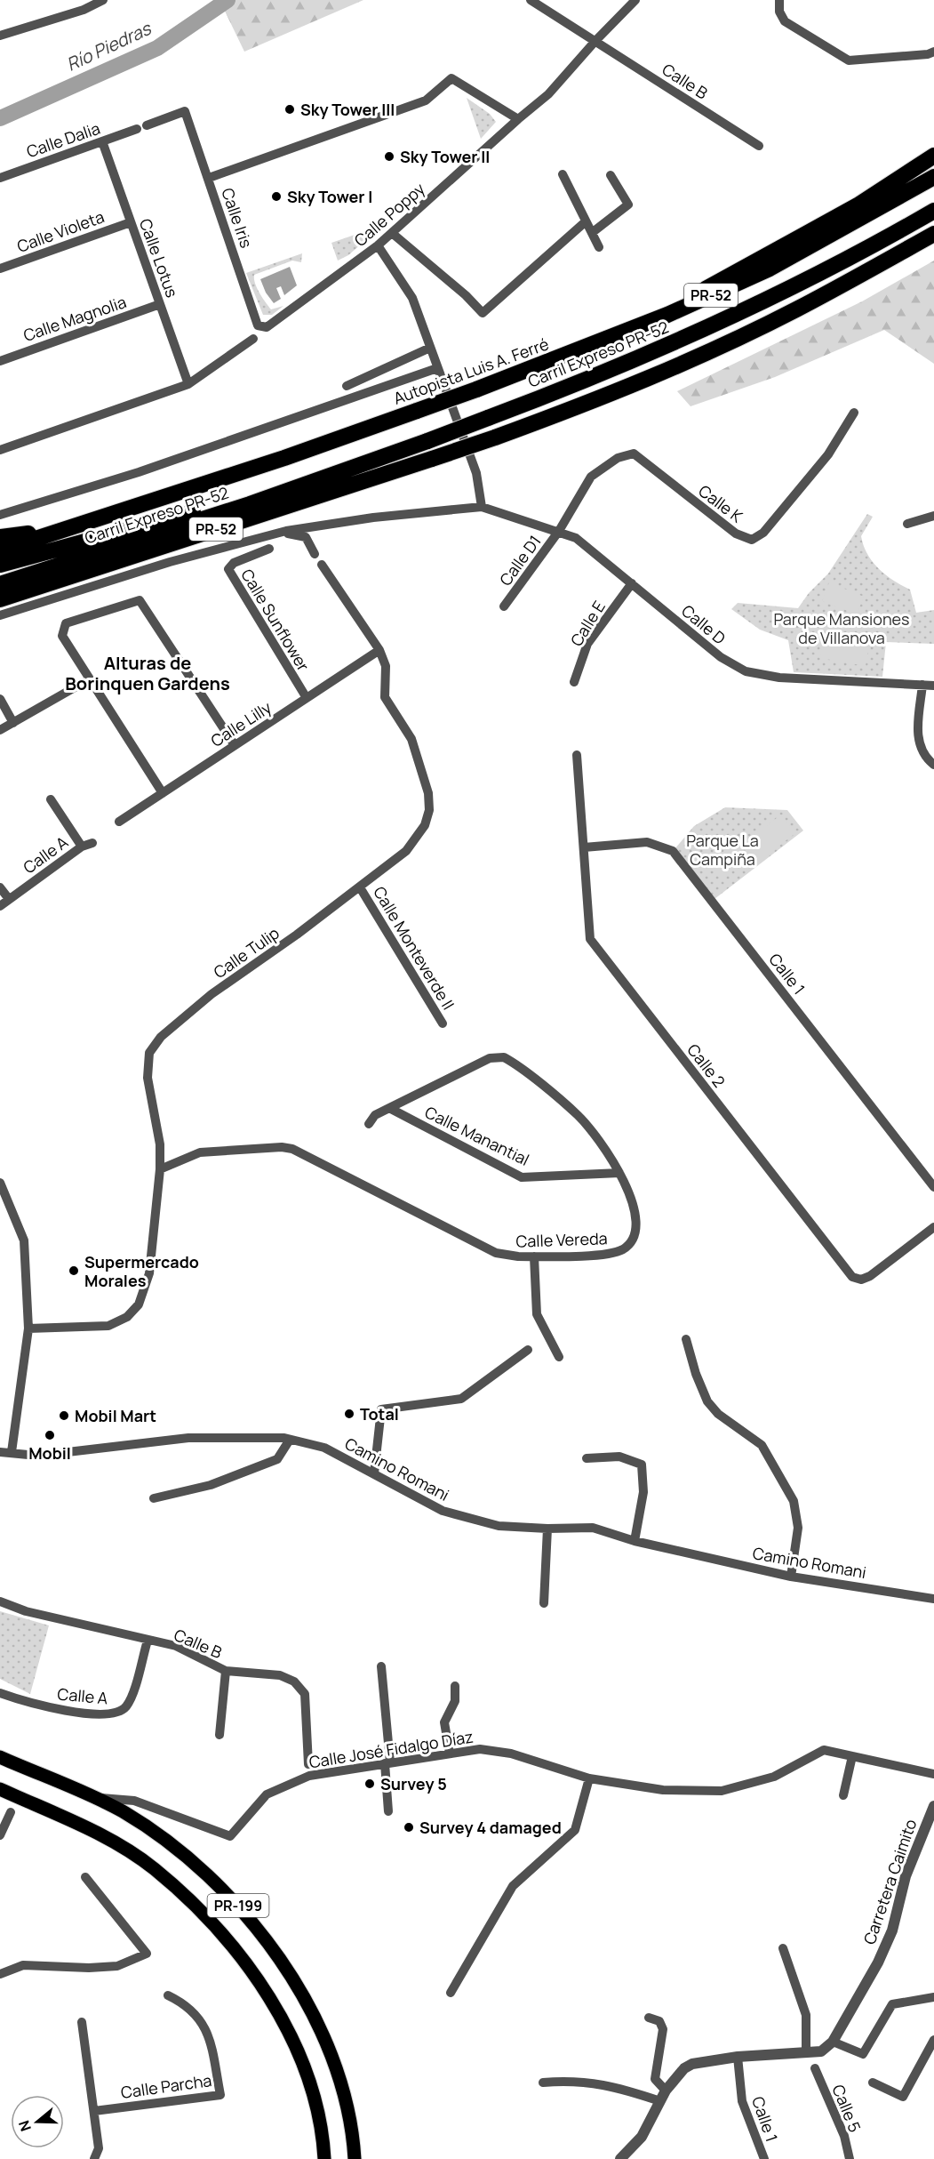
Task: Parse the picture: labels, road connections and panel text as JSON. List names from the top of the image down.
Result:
{
  "streets": {
    "highway": ["PR-52", "Carril Expreso PR-52", "Autopista Luis A. Ferré"],
    "main road": ["PR-199"],
    "street": [
      "Calle B",
      "Calle Dalia",
      "Calle Poppy",
      "Calle Iris",
      "Calle Violeta",
      "Calle Lotus",
      "Calle Magnolia",
      "Calle K",
      "Calle D1",
      "Calle Sunflower",
      "Calle E",
      "Calle D",
      "Calle Lilly",
      "Calle A",
      "Calle Monteverde II",
      "Calle Tulip",
      "Calle 1",
      "Calle 2",
      "Calle Manantial",
      "Calle Vereda",
      "Camino Romani",
      "Calle José Fidalgo Díaz",
      "Carretera Caimito",
      "Calle Parcha",
      "Calle 5"
    ]
  },
  "crossings": [
    ["Calle B", "Calle Poppy"],
    ["Calle B", "Calle A"],
    ["Calle Dalia", "Calle Lotus"],
    ["Calle Poppy", "Calle Iris"],
    ["Calle Violeta", "Calle Lotus"],
    ["Calle Lotus", "Calle Magnolia"],
    ["Calle K", "Calle D1"],
    ["Calle K", "Calle D"],
    ["Calle D1", "Calle D"],
    ["Calle Sunflower", "Calle Lilly"],
    ["Calle E", "Calle D"],
    ["Calle Lilly", "Calle Tulip"],
    ["Calle Monteverde II", "Calle Tulip"],
    ["Calle Tulip", "Calle Vereda"],
    ["Calle 1", "Calle 2"],
    ["Calle Manantial", "Calle Vereda"],
    ["Calle José Fidalgo Díaz", "PR-199"]
  ],
  "districts": ["Alturas de Borinquen Gardens"],
  "water": ["Río Piedras"],
  "parks": ["Parque Mansiones de Villanova", "Parque La Campiña"],
  "places": [
    "Sky Tower III",
    "Sky Tower II",
    "Sky Tower I",
    "Supermercado Morales",
    "Total",
    "Mobil Mart",
    "Mobil",
    "Survey 5",
    "Survey 4 damaged"
  ],
  "north": "left"
}
